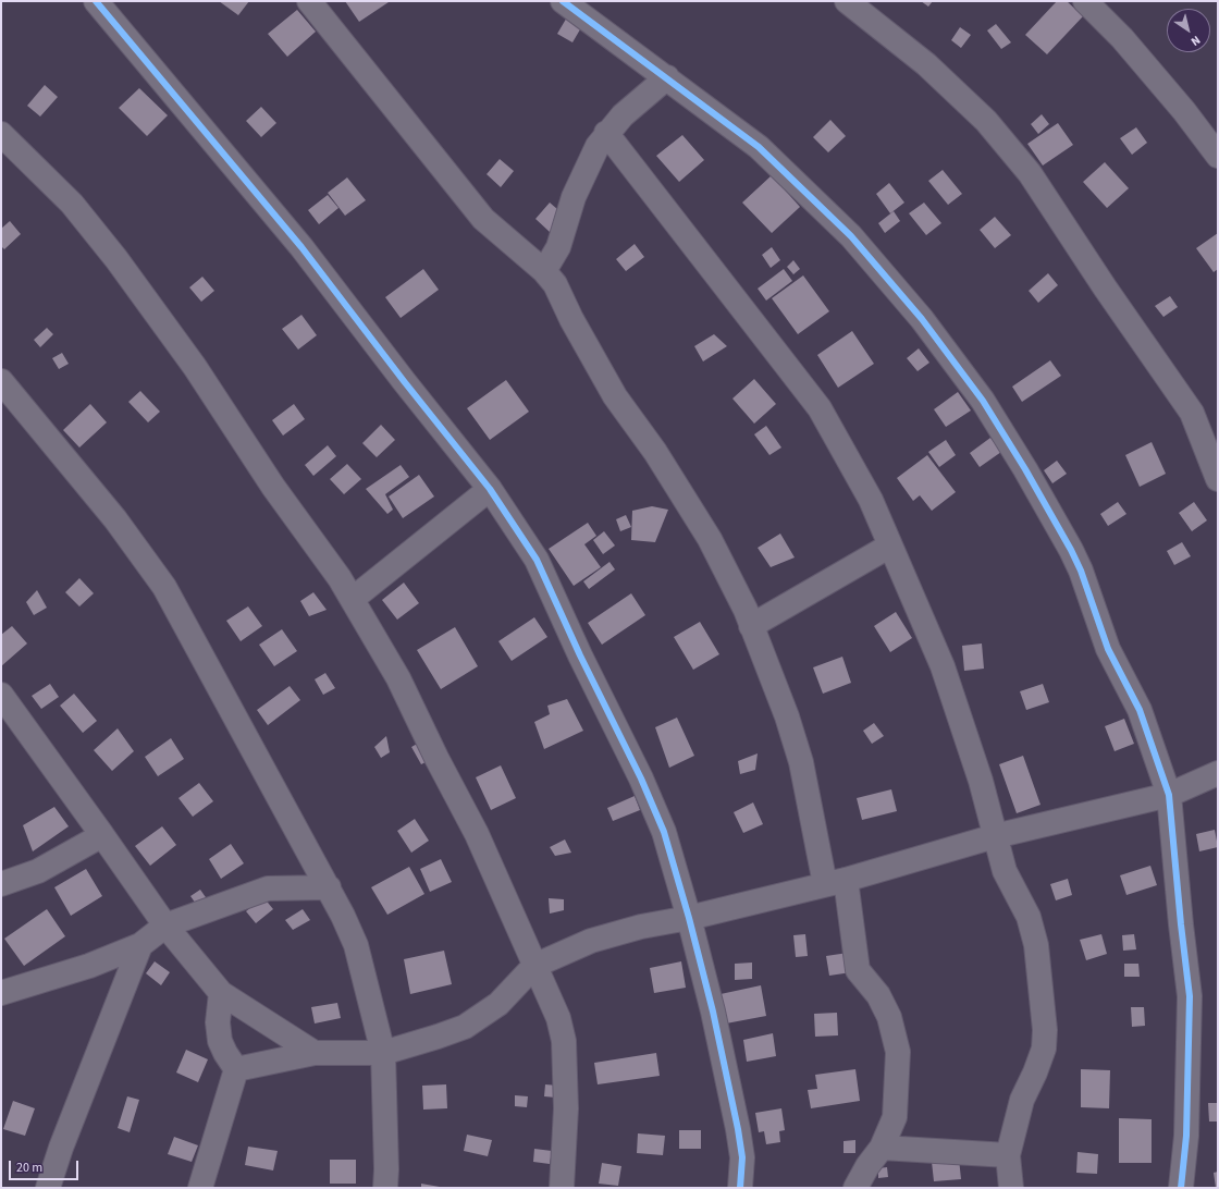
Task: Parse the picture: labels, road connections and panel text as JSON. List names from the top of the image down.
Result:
{
  "scale_bar": "20 m",
  "north": "bottom right"
}
